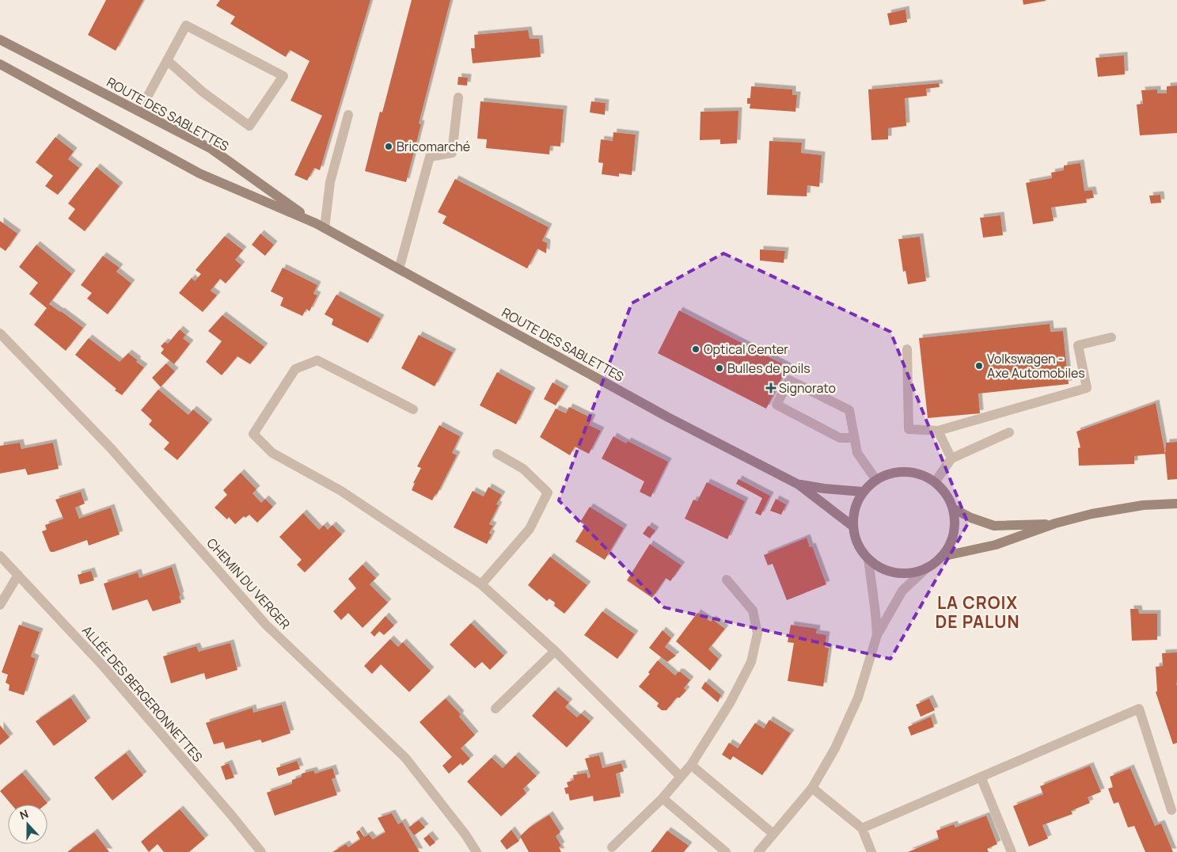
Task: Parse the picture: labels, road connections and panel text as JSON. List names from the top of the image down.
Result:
{
  "streets": {
    "main road": ["ROUTE DES SABLETTES"],
    "street": ["CHEMIN DU VERGER", "ALLÉE DES BERGERONNETTES"]
  },
  "districts": ["LA CROIX DE PALUN"],
  "places": {
    "other": [
      "Bricomarché",
      "Optical Center",
      "Volkswagen - Axe Automobiles",
      "Bulles de poils"
    ],
    "health": ["Signorato"]
  },
  "north": "top"
}
